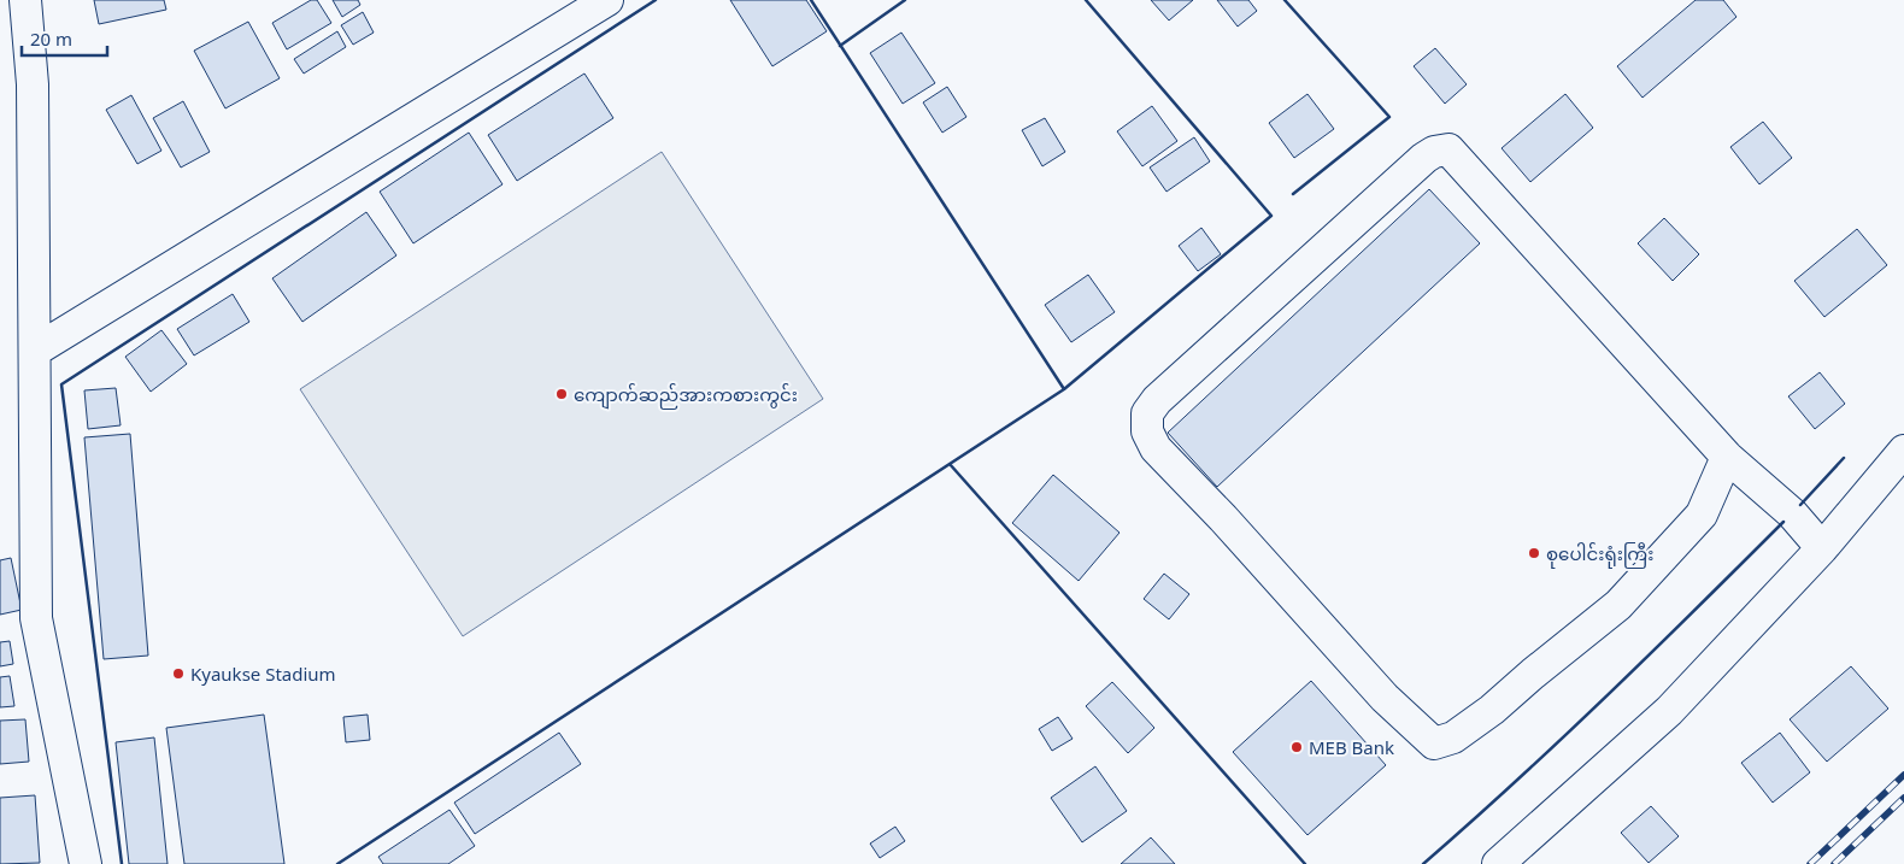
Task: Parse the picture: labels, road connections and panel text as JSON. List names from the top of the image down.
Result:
{
  "places": [
    "ကျောက်ဆည်အားကစားကွင်း",
    "စုပေါင်းရုံးကြီး",
    "Kyaukse Stadium",
    "MEB Bank"
  ],
  "scale_bar": "20 m"
}
